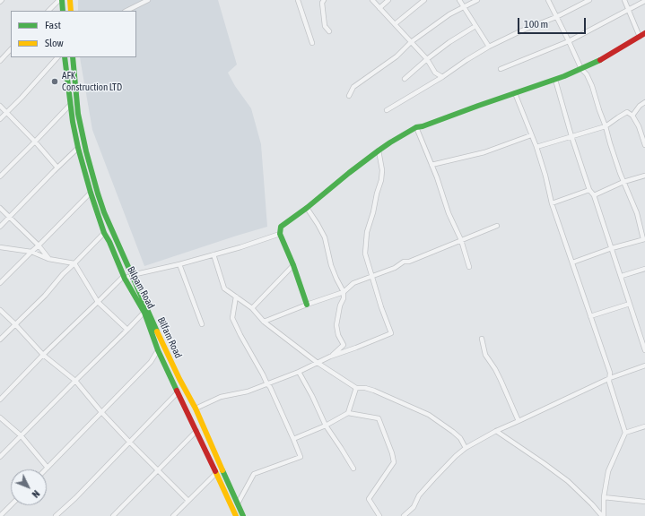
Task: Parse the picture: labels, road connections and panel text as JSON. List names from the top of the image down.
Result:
{
  "streets": {
    "main road": ["Bilpam Road", "Bilfam Road"]
  },
  "crossings": [
    ["Bilpam Road", "Bilfam Road"]
  ],
  "places": ["AFK Construction LTD"],
  "legend": ["Fast", "Slow"],
  "scale_bar": "100 m",
  "north": "bottom right"
}
